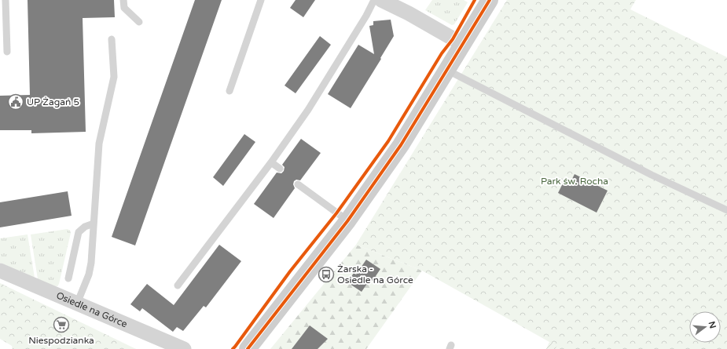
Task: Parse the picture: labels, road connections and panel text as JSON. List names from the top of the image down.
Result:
{
  "streets": {
    "street": ["Osiedle na Górce"]
  },
  "parks": ["Park św. Rocha"],
  "places": {
    "public building": ["UP Żagań 5"],
    "bus stop": ["Żarska - Osiedle na Górce"],
    "supermarket": ["Niespodzianka"]
  },
  "north": "right"
}
